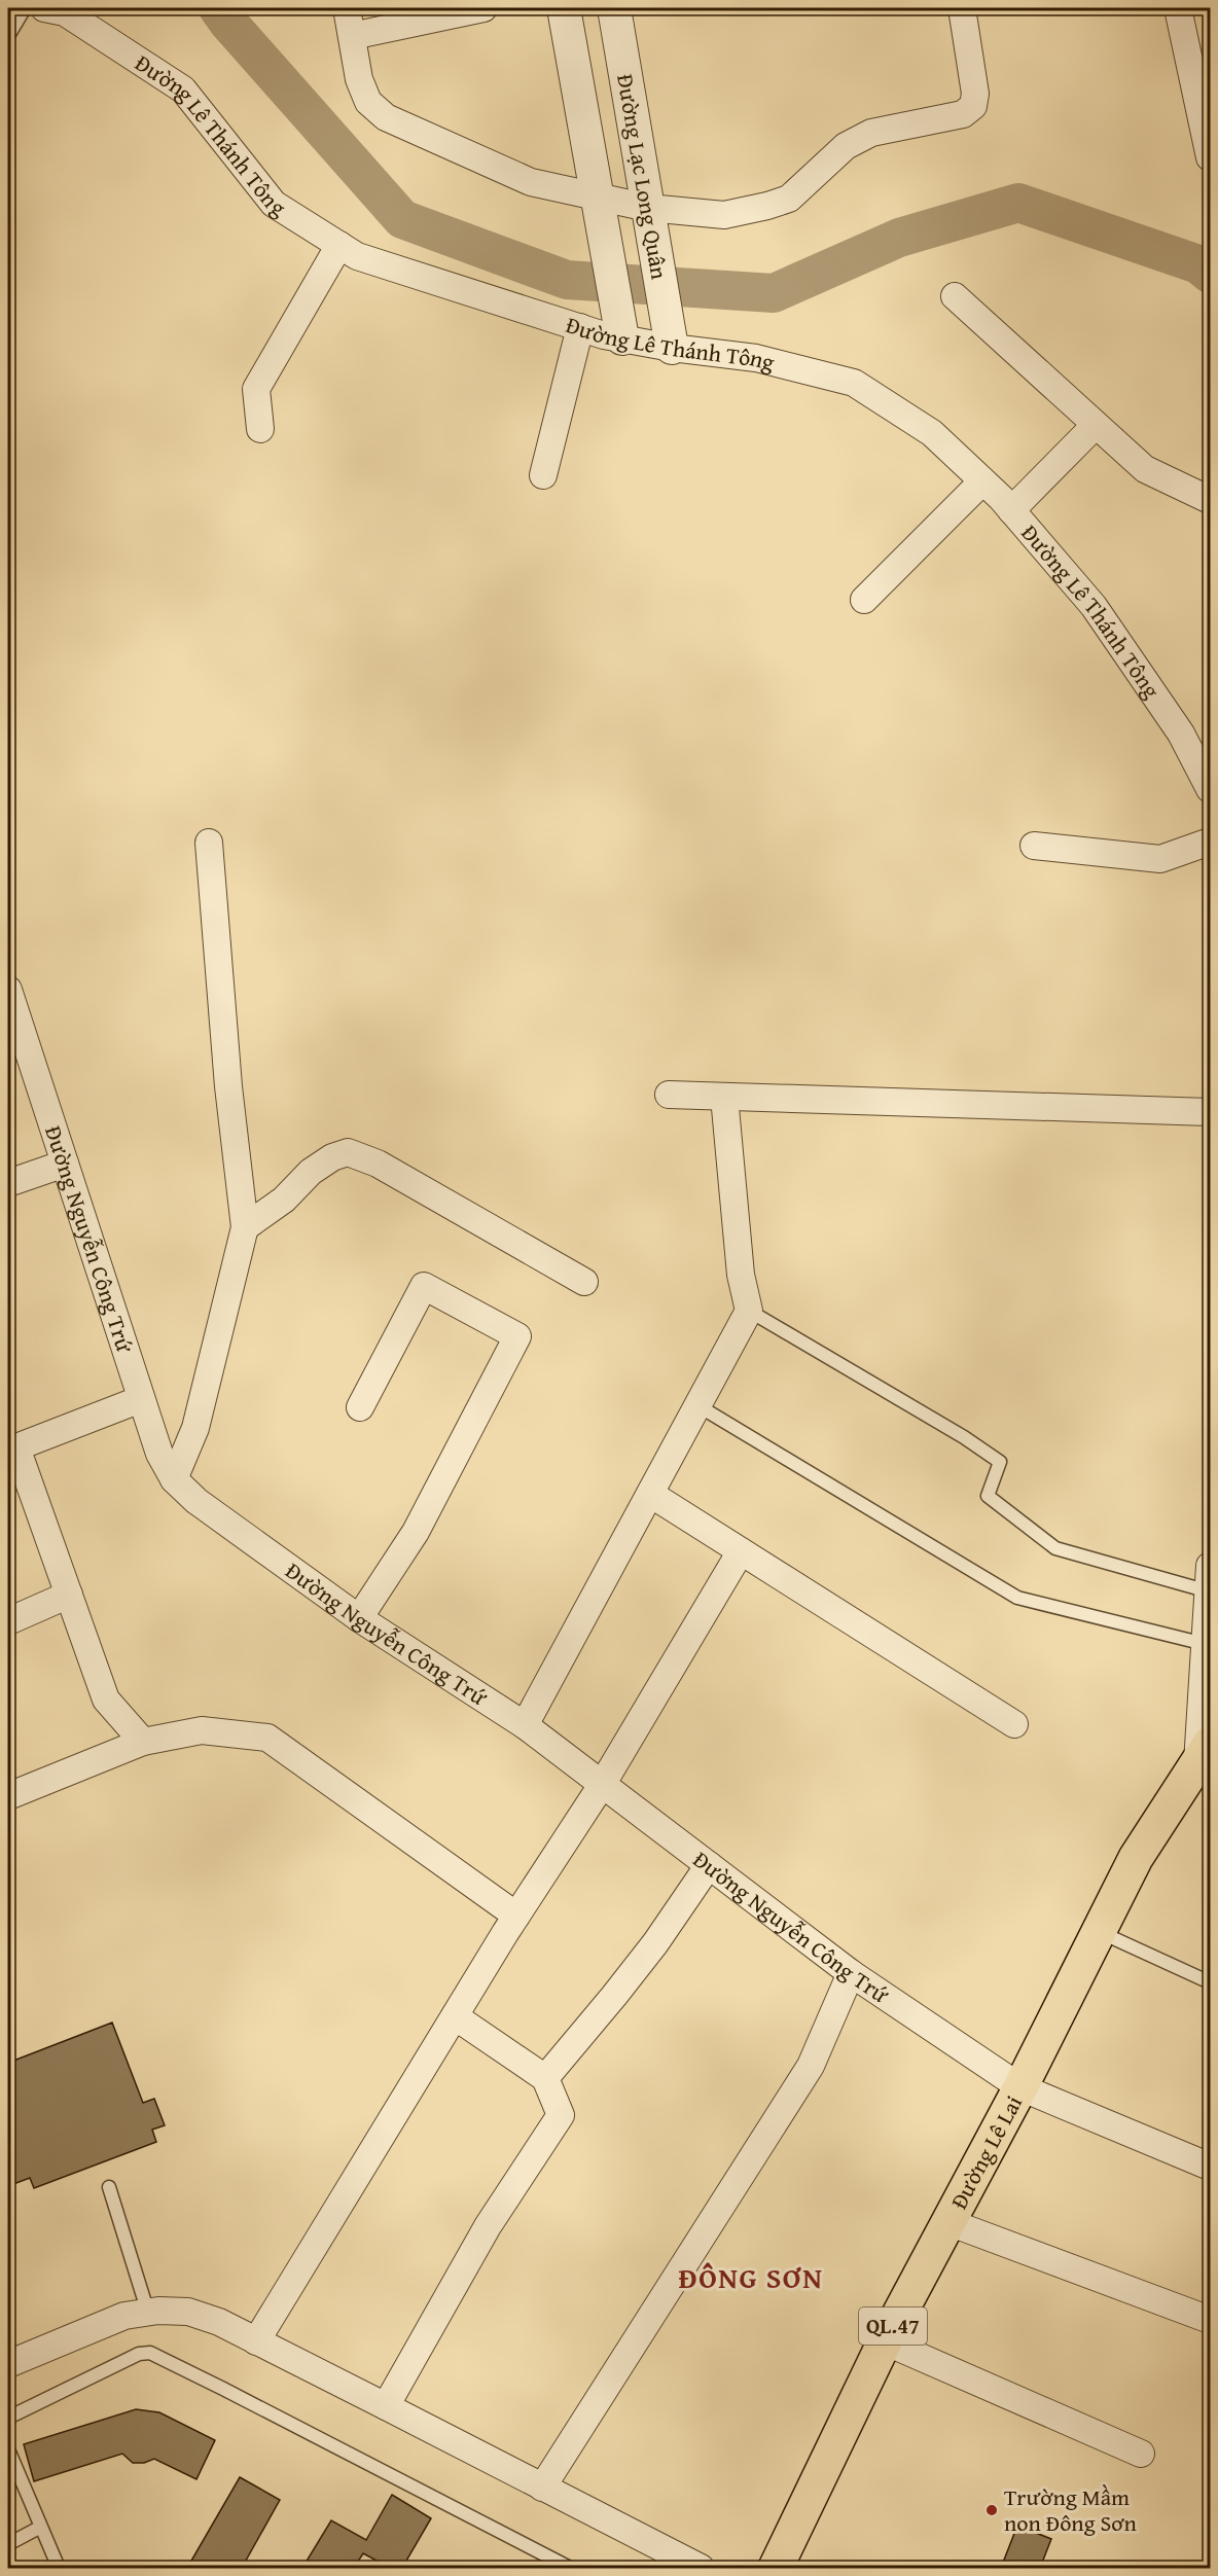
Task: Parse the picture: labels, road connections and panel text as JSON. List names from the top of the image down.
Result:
{
  "streets": {
    "highway": ["Đường Lê Lai", "QL.47"],
    "street": ["Đường Lê Thánh Tông", "Đường Lạc Long Quân", "Đường Nguyễn Công Trứ"]
  },
  "crossings": [
    ["Đường Lê Thánh Tông", "Đường Lạc Long Quân"],
    ["Đường Nguyễn Công Trứ", "Đường Lê Lai"]
  ],
  "districts": ["ĐÔNG SƠN"],
  "places": ["Trường Mầm non Đông Sơn"]
}
